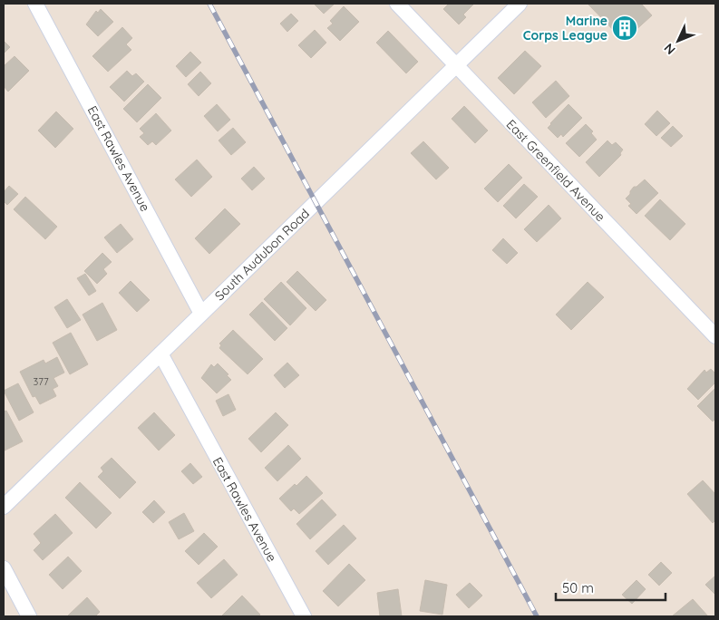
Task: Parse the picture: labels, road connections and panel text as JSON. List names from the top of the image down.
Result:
{
  "streets": {
    "street": ["East Rawles Avenue", "East Greenfield Avenue", "South Audubon Road"]
  },
  "crossings": [
    ["East Rawles Avenue", "South Audubon Road"],
    ["East Greenfield Avenue", "South Audubon Road"]
  ],
  "places": {
    "building": ["Marine Corps League"]
  },
  "house_numbers": ["377"],
  "scale_bar": "50 m",
  "north": "bottom left"
}
